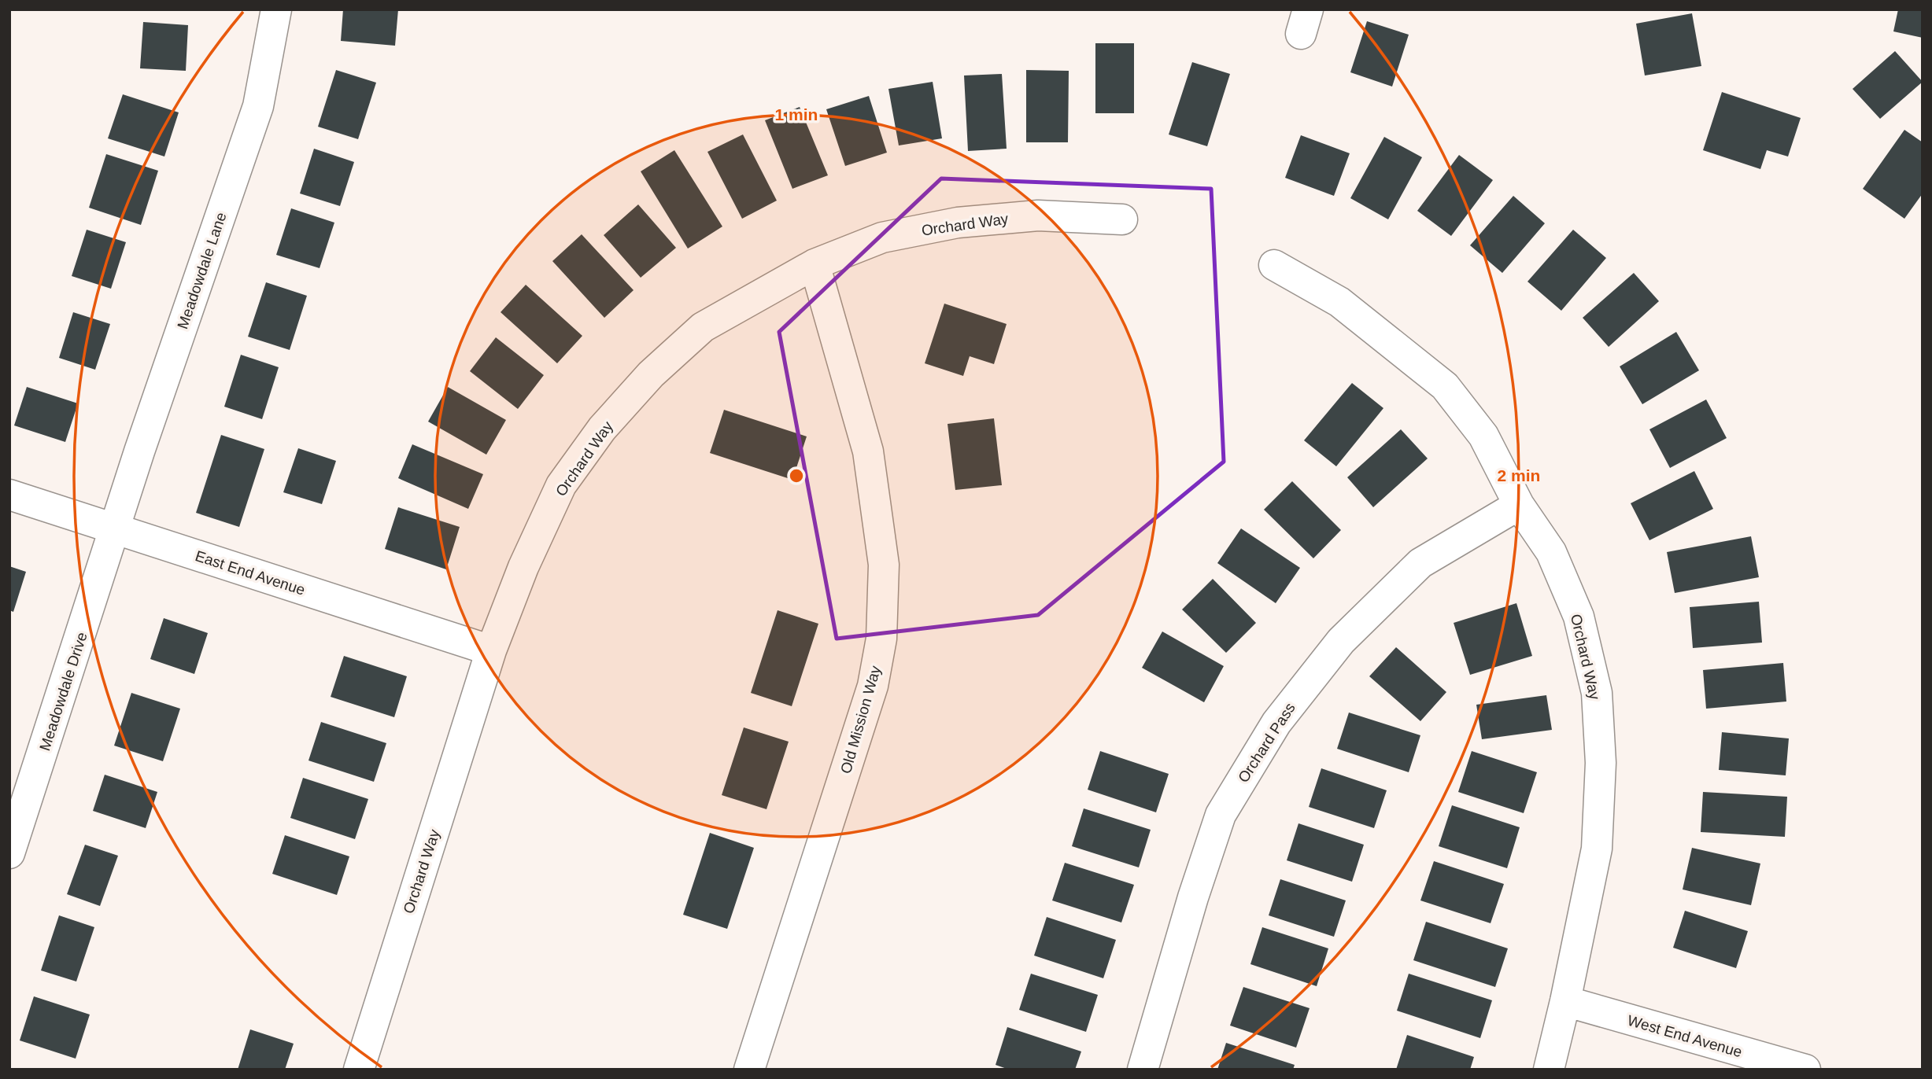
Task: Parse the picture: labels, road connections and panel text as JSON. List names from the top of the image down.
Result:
{
  "streets": {
    "street": [
      "Orchard Way",
      "Meadowdale Lane",
      "East End Avenue",
      "Meadowdale Drive",
      "Old Mission Way",
      "Orchard Pass",
      "West End Avenue"
    ]
  },
  "crossings": [
    ["Orchard Way", "East End Avenue"],
    ["Orchard Way", "Old Mission Way"],
    ["Orchard Way", "Orchard Pass"],
    ["Orchard Way", "West End Avenue"],
    ["Meadowdale Lane", "East End Avenue"],
    ["Meadowdale Lane", "Meadowdale Drive"],
    ["East End Avenue", "Meadowdale Drive"]
  ],
  "rings": ["1 min", "2 min"]
}
